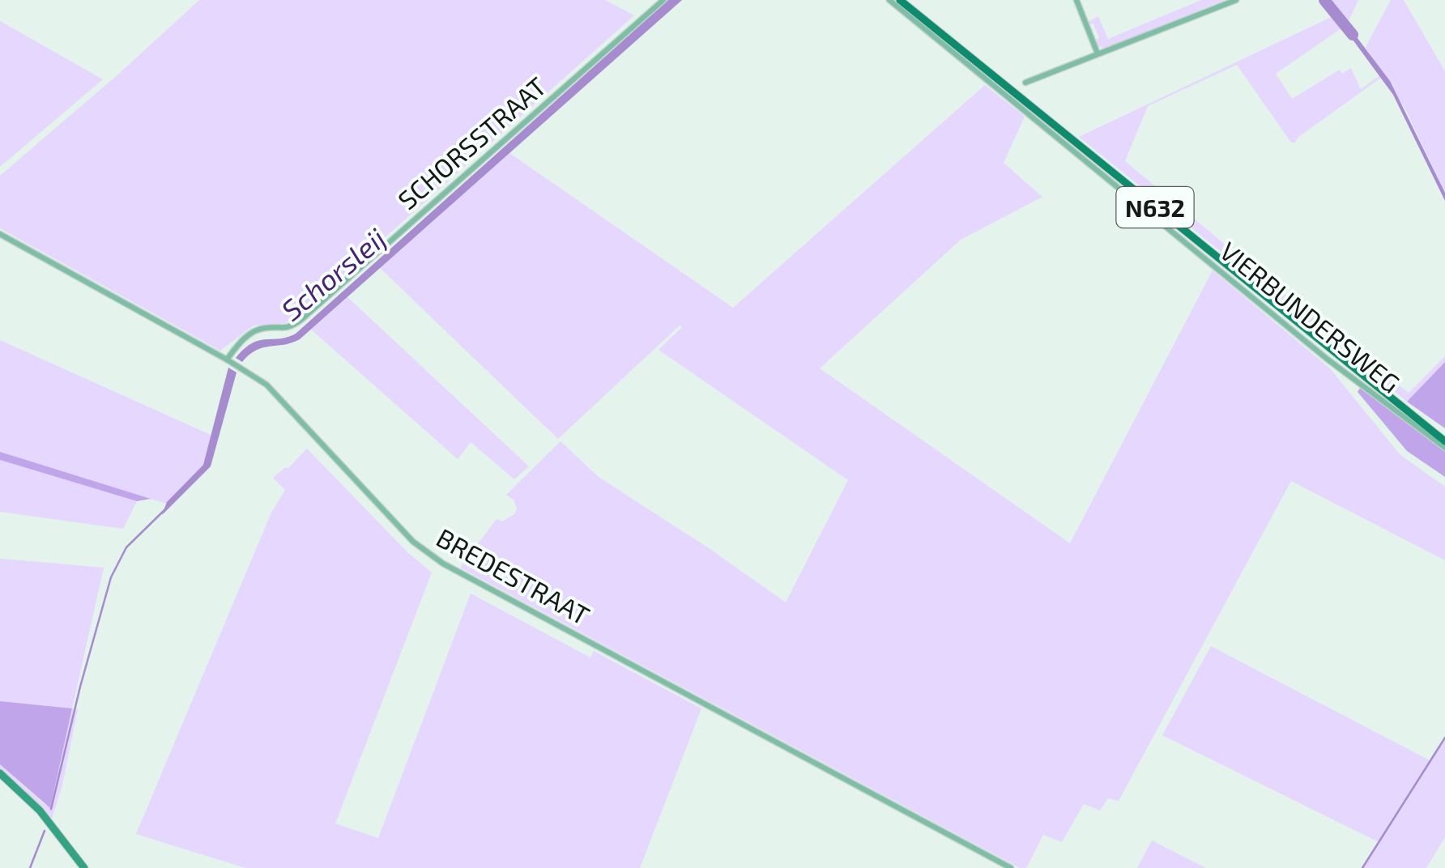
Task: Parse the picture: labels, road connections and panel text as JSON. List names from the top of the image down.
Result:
{
  "streets": {
    "main road": ["N632", "VIERBUNDERSWEG"],
    "street": ["SCHORSSTRAAT", "BREDESTRAAT"]
  },
  "crossings": [
    ["SCHORSSTRAAT", "BREDESTRAAT"]
  ],
  "water": ["Schorsleij"]
}
